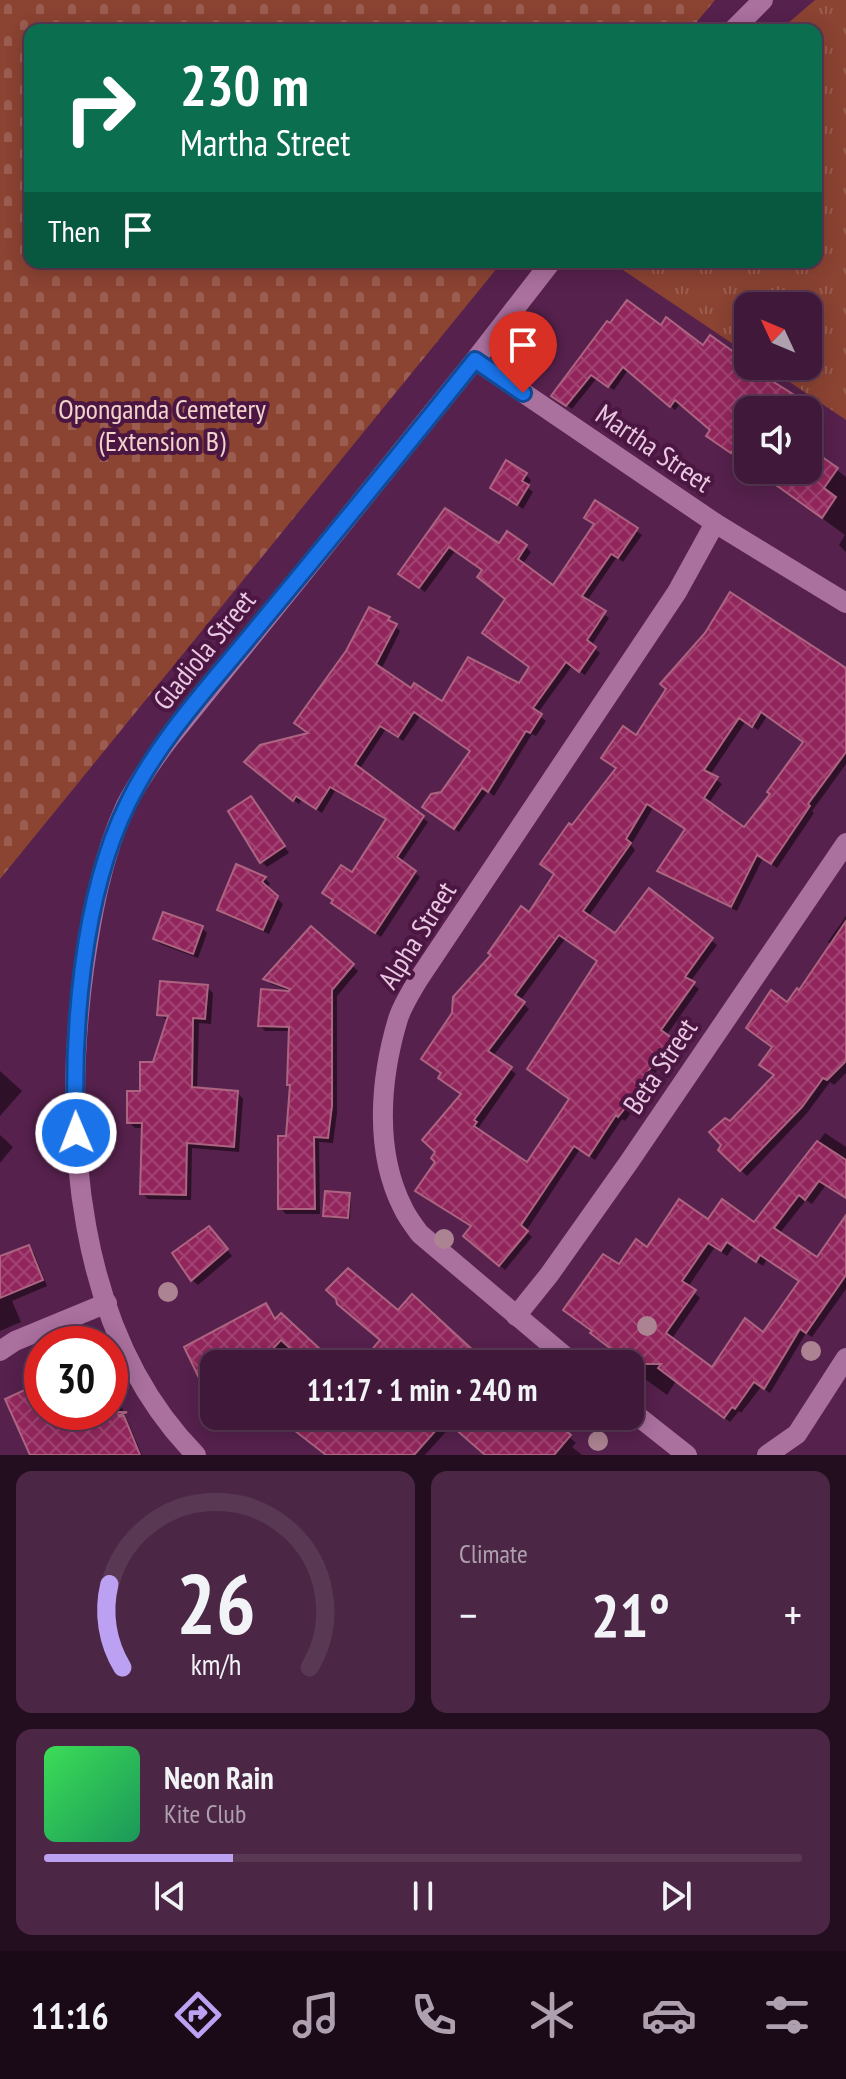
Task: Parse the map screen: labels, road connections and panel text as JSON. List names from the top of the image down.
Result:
{
  "streets": {
    "street": [
      "Martha Street",
      "Gladiola Street",
      "Alpha Street",
      "Beta Street"
    ]
  },
  "crossings": [
    ["Martha Street", "Gladiola Street"],
    ["Martha Street", "Alpha Street"],
    ["Alpha Street", "Beta Street"]
  ],
  "parks": ["Oponganda Cemetery (Extension B)"],
  "north": "top left",
  "page": {
    "turn": ["230 m", "Martha Street"],
    "then": "Then",
    "limit": "30",
    "trip": "11:17 · 1 min · 240 m",
    "tile": "Climate",
    "heat": ["−", "21°", "+"],
    "song": ["Neon Rain", "Kite Club"],
    "tabs": "11:16",
    "gauge": ["26", "km/h"]
  }
}
